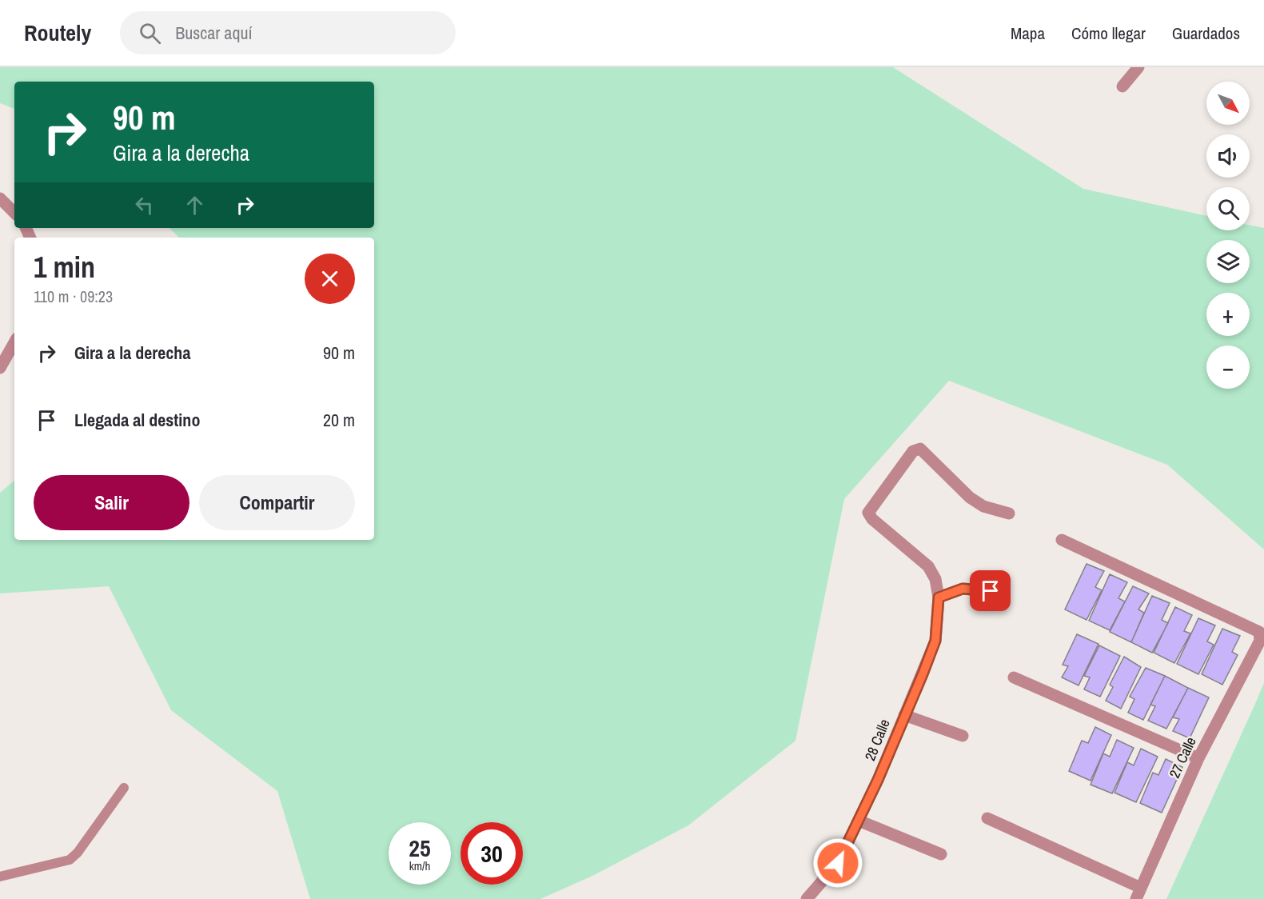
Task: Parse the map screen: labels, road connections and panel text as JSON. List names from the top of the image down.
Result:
{
  "streets": {
    "street": ["28 Calle", "27 Calle"]
  },
  "north": "bottom right",
  "page": {
    "header": "Routely",
    "search": "Buscar aquí",
    "nav": ["Mapa", "Cómo llegar", "Guardados"],
    "map_buttons": ["+", "−"],
    "turn": ["90 m", "Gira a la derecha"],
    "heading": ["1 min", "110 m · 09:23"],
    "list": [
      {
        "name": "Gira a la derecha",
        "value": "90 m"
      },
      {
        "name": "Llegada al destino",
        "value": "20 m"
      }
    ],
    "buttons": ["Salir", "Compartir"],
    "speed": "25 km/h",
    "limit": "30"
  }
}
